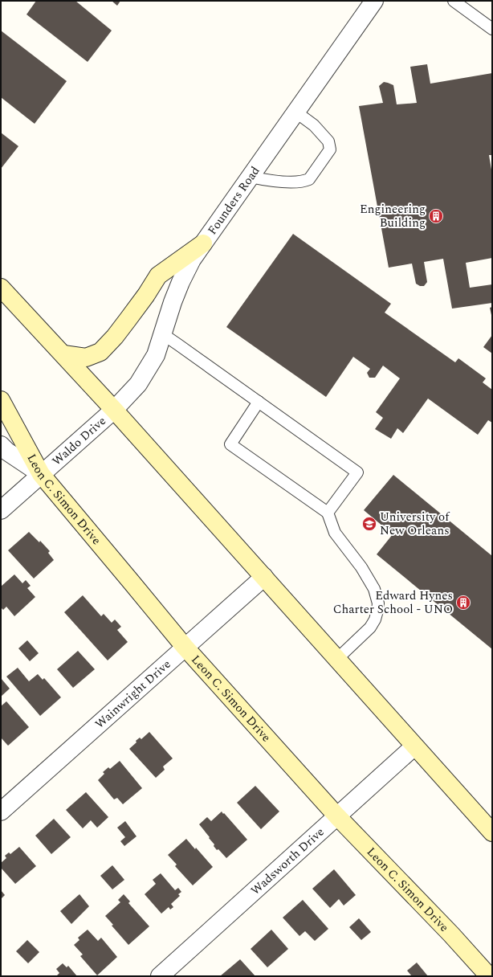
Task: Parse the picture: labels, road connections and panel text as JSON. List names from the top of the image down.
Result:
{
  "streets": {
    "main road": ["Leon C. Simon Drive"],
    "street": [
      "Founders Road",
      "Waldo Drive",
      "Wainwright Drive",
      "Wadsworth Drive"
    ]
  },
  "crossings": [
    ["Founders Road", "Waldo Drive"],
    ["Waldo Drive", "Leon C. Simon Drive"],
    ["Leon C. Simon Drive", "Wainwright Drive"],
    ["Leon C. Simon Drive", "Wadsworth Drive"]
  ],
  "places": {
    "building": ["Engineering Building", "Edward Hynes Charter School - UNO"],
    "school or university": ["University of New Orleans"]
  }
}
